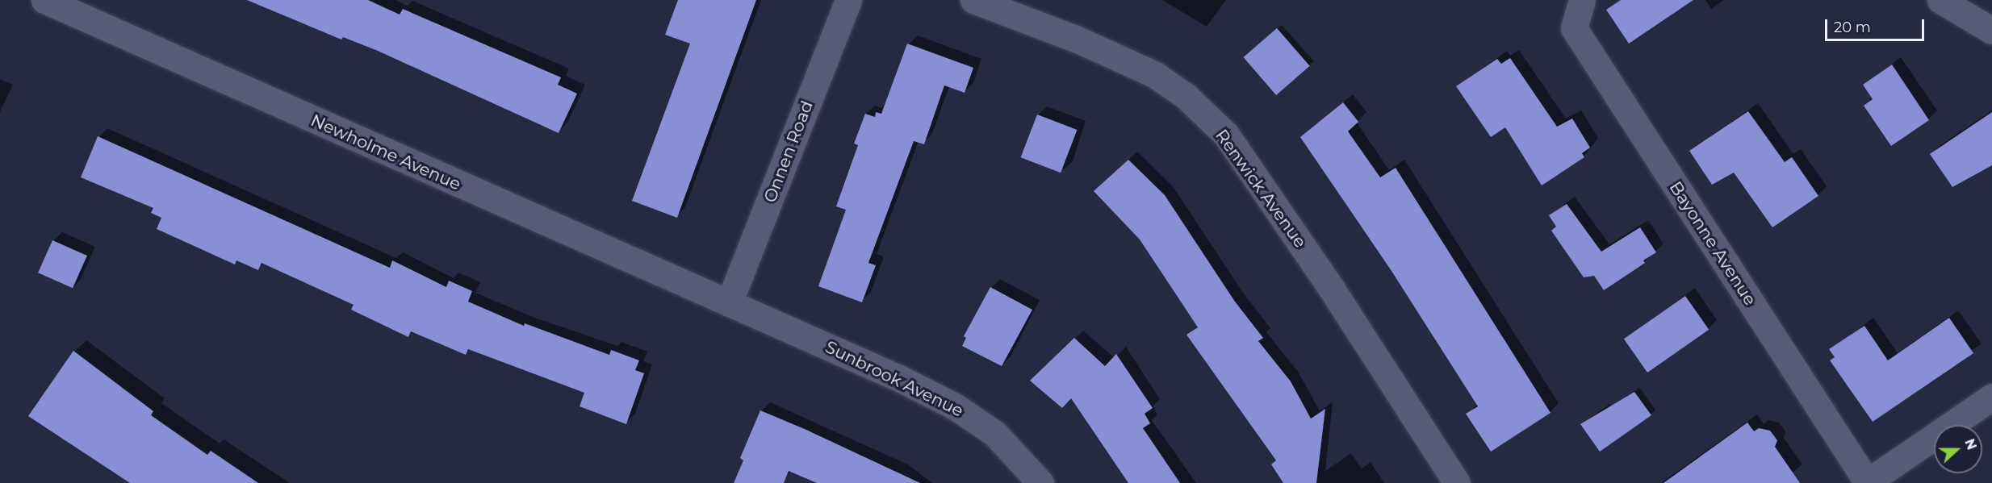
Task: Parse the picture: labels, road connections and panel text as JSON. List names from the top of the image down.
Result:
{
  "streets": {
    "street": [
      "Onnen Road",
      "Newholme Avenue",
      "Renwick Avenue",
      "Bayonne Avenue",
      "Sunbrook Avenue"
    ]
  },
  "crossings": [
    ["Onnen Road", "Newholme Avenue"],
    ["Onnen Road", "Sunbrook Avenue"],
    ["Newholme Avenue", "Sunbrook Avenue"]
  ],
  "scale_bar": "20 m",
  "north": "right"
}
